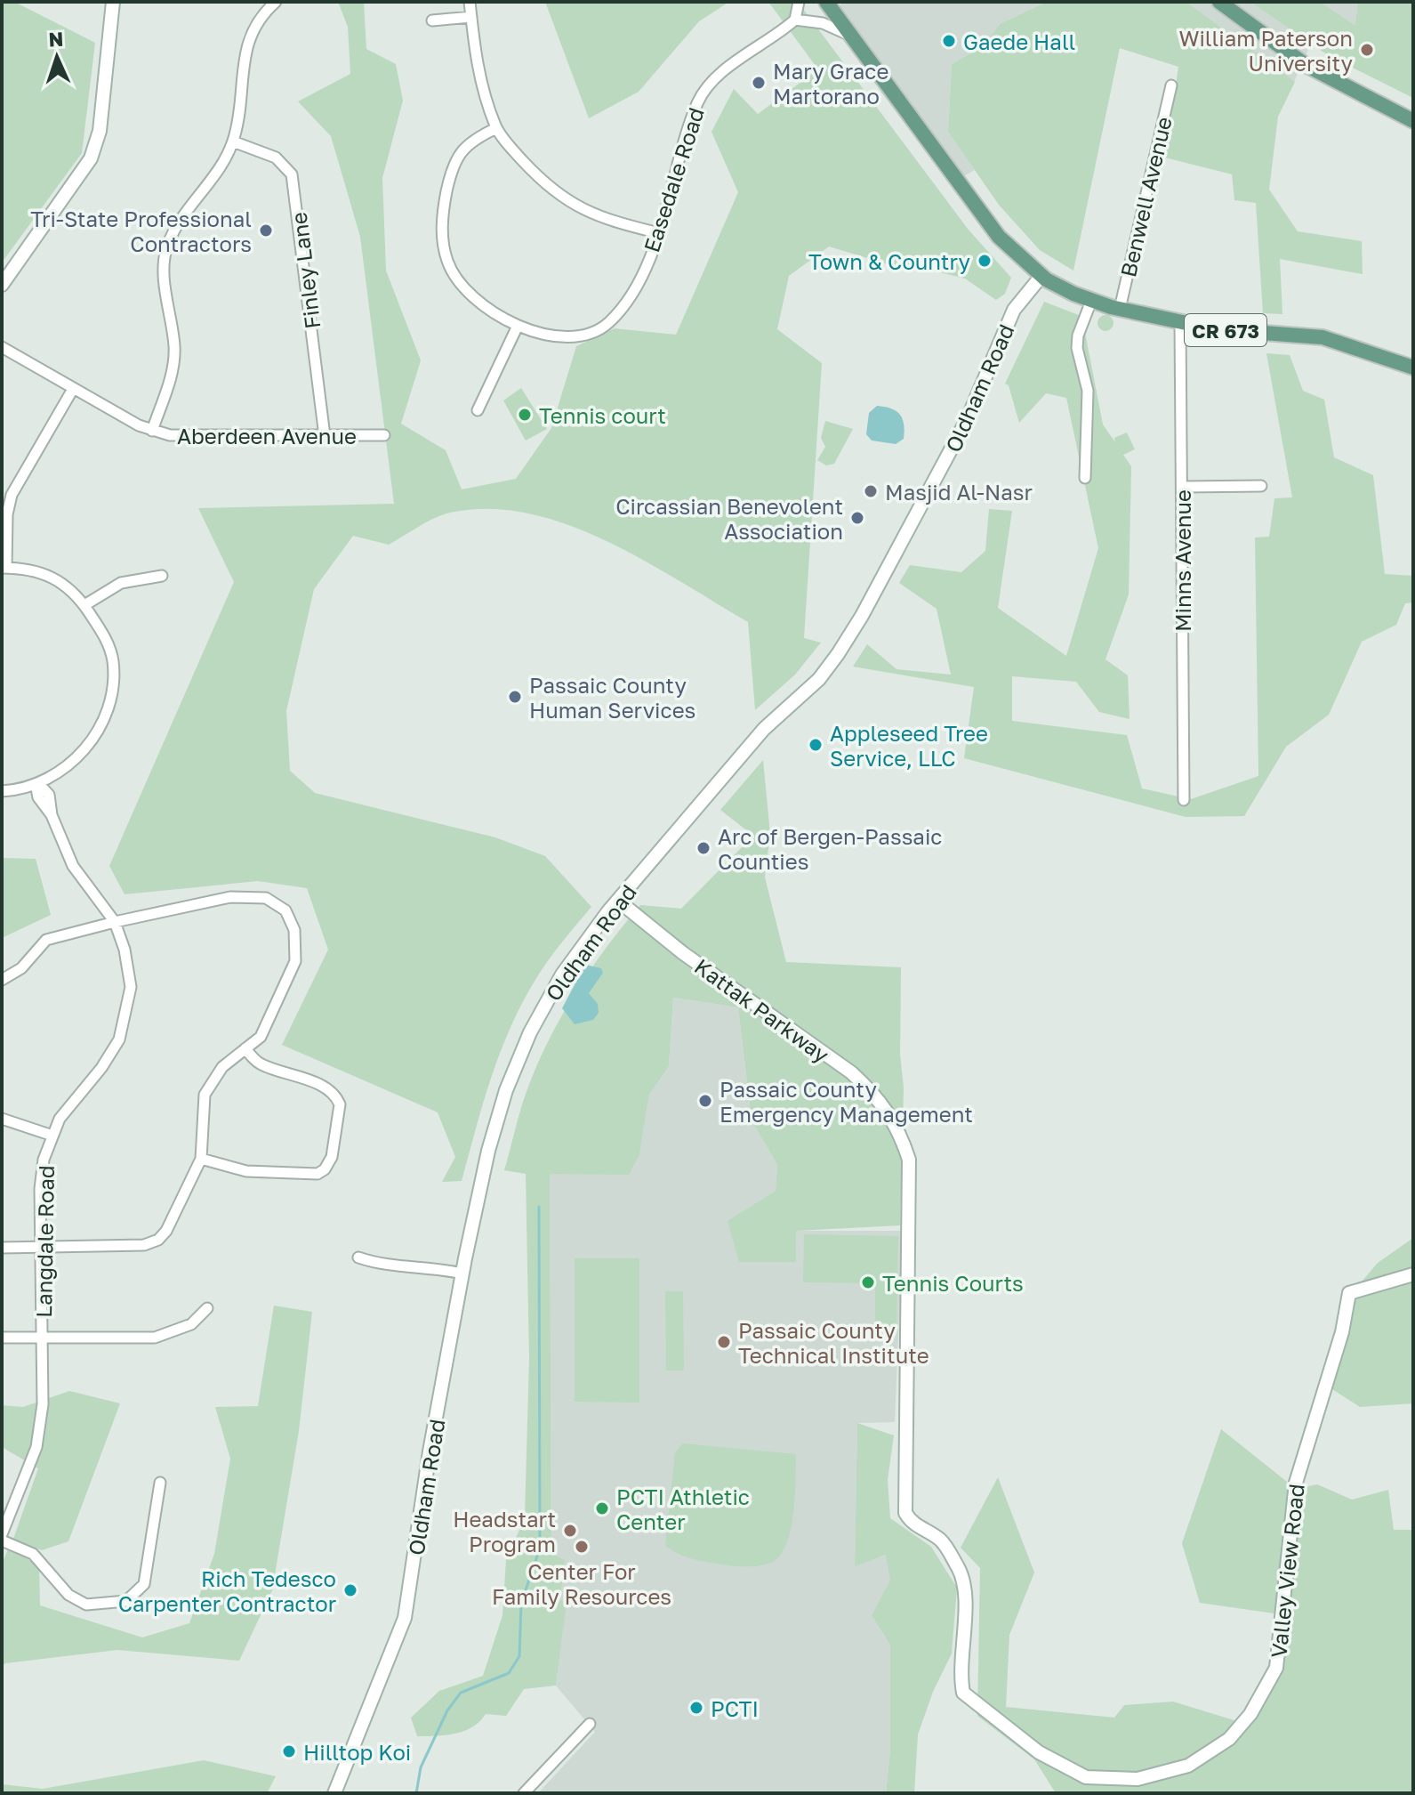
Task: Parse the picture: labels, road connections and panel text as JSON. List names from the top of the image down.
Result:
{
  "streets": {
    "main road": ["CR 673"],
    "street": [
      "Easedale Road",
      "Benwell Avenue",
      "Finley Lane",
      "Oldham Road",
      "Aberdeen Avenue",
      "Minns Avenue",
      "Kattak Parkway",
      "Langdale Road",
      "Valley View Road"
    ]
  },
  "crossings": [
    ["Benwell Avenue", "CR 673"],
    ["Finley Lane", "Aberdeen Avenue"],
    ["CR 673", "Oldham Road"],
    ["CR 673", "Minns Avenue"],
    ["Oldham Road", "Kattak Parkway"],
    ["Kattak Parkway", "Valley View Road"]
  ],
  "places": [
    "Gaede Hall",
    "William Paterson University",
    "Mary Grace Martorano",
    "Tri-State Professional Contractors",
    "Town & Country",
    "Tennis court",
    "Masjid Al-Nasr",
    "Circassian Benevolent Association",
    "Passaic County Human Services",
    "Appleseed Tree Service, LLC",
    "Arc of Bergen-Passaic Counties",
    "Passaic County Emergency Management",
    "Tennis Courts",
    "Passaic County Technical Institute",
    "PCTI Athletic Center",
    "Headstart Program",
    "Center For Family Resources",
    "Rich Tedesco Carpenter Contractor",
    "PCTI",
    "Hilltop Koi"
  ],
  "north": "top"
}
